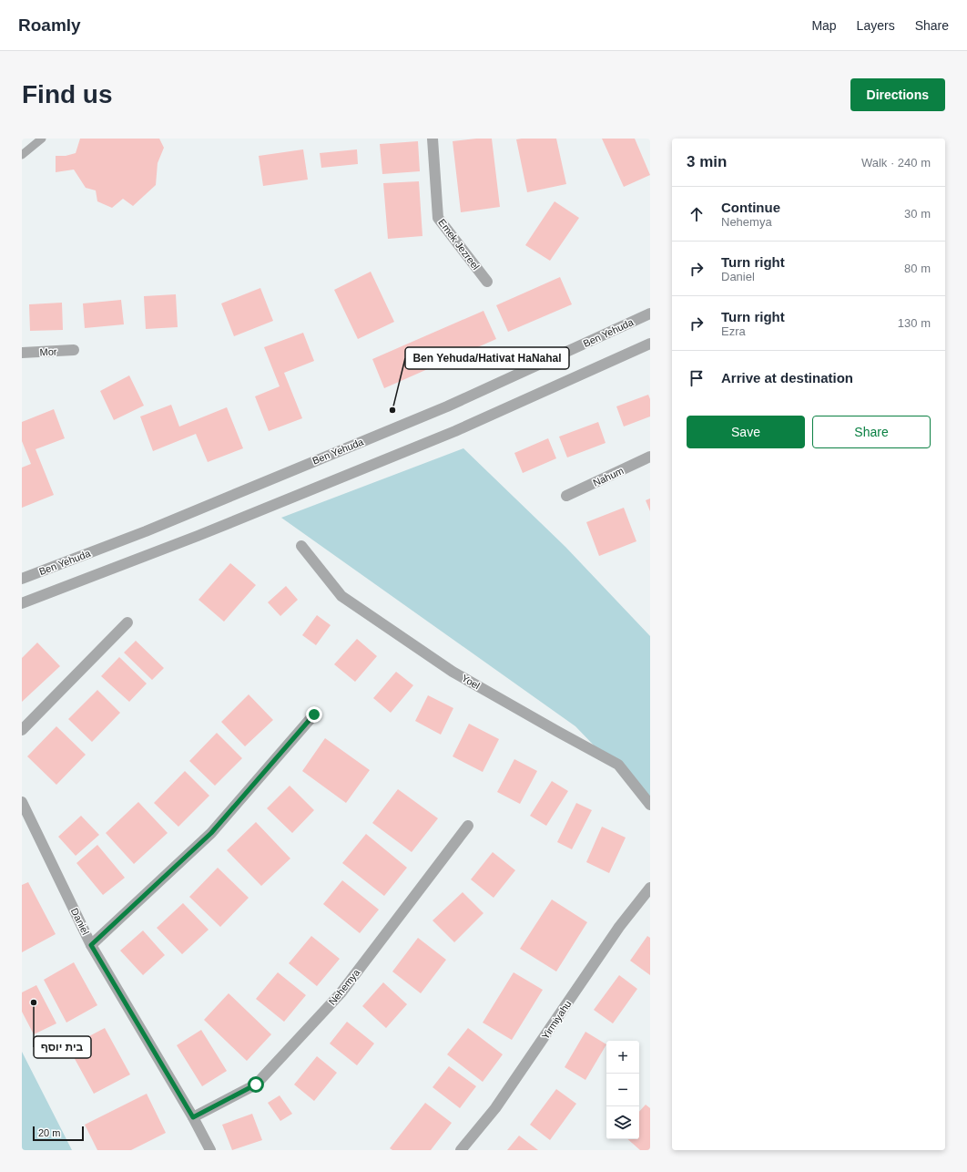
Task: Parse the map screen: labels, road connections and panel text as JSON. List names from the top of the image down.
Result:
{
  "streets": {
    "street": [
      "Emek Jezreel",
      "Ben Yehuda",
      "Mor",
      "Nahum",
      "Yoel",
      "Daniel",
      "Nehemya",
      "Yirmiyahu"
    ]
  },
  "crossings": [
    ["Daniel", "Nehemya"]
  ],
  "places": ["Ben Yehuda/Hativat HaNahal", "בית יוסף"],
  "scale_bar": "20 m",
  "page": {
    "header": "Roamly",
    "nav": ["Map", "Layers", "Share"],
    "buttons": [
      "Directions",
      ["Save", "Share"]
    ],
    "title": "Find us",
    "heading": ["3 min", "Walk · 240 m"],
    "list": [
      ["Continue", "Nehemya", "30 m"],
      ["Turn right", "Daniel", "80 m"],
      ["Turn right", "Ezra", "130 m"],
      "Arrive at destination"
    ],
    "map_buttons": ["+", "−"],
    "scale": "20 m"
  }
}
